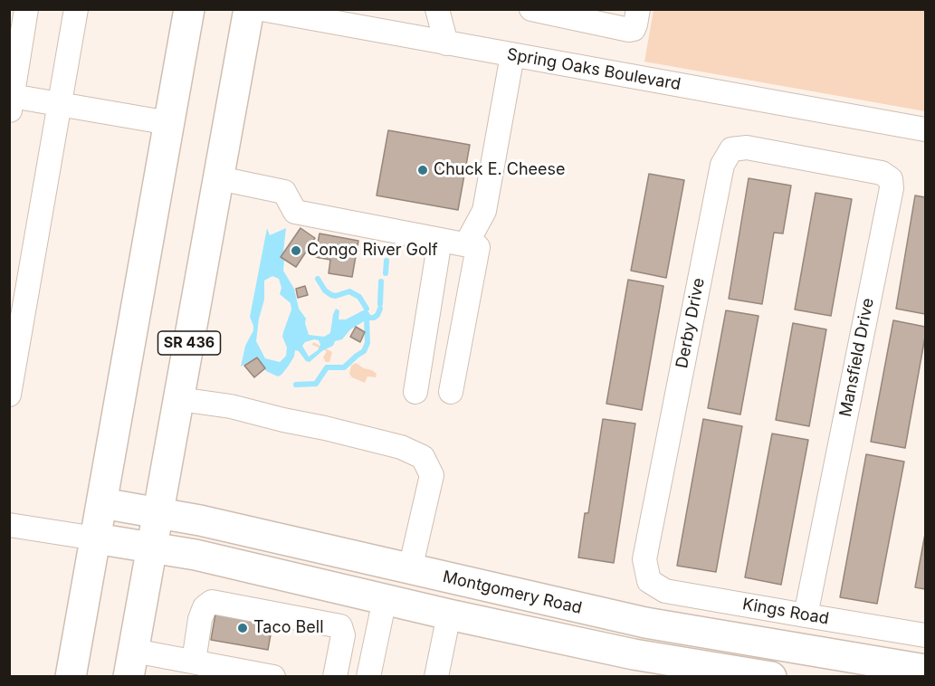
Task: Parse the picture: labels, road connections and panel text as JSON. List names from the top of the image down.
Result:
{
  "streets": {
    "main road": ["SR 436", "Montgomery Road"],
    "street": [
      "Spring Oaks Boulevard",
      "Derby Drive",
      "Mansfield Drive",
      "Kings Road"
    ]
  },
  "crossings": [
    ["Derby Drive", "Mansfield Drive"],
    ["Derby Drive", "Kings Road"],
    ["SR 436", "Montgomery Road"],
    ["Mansfield Drive", "Kings Road"]
  ],
  "places": ["Chuck E. Cheese", "Congo River Golf", "Taco Bell"]
}
